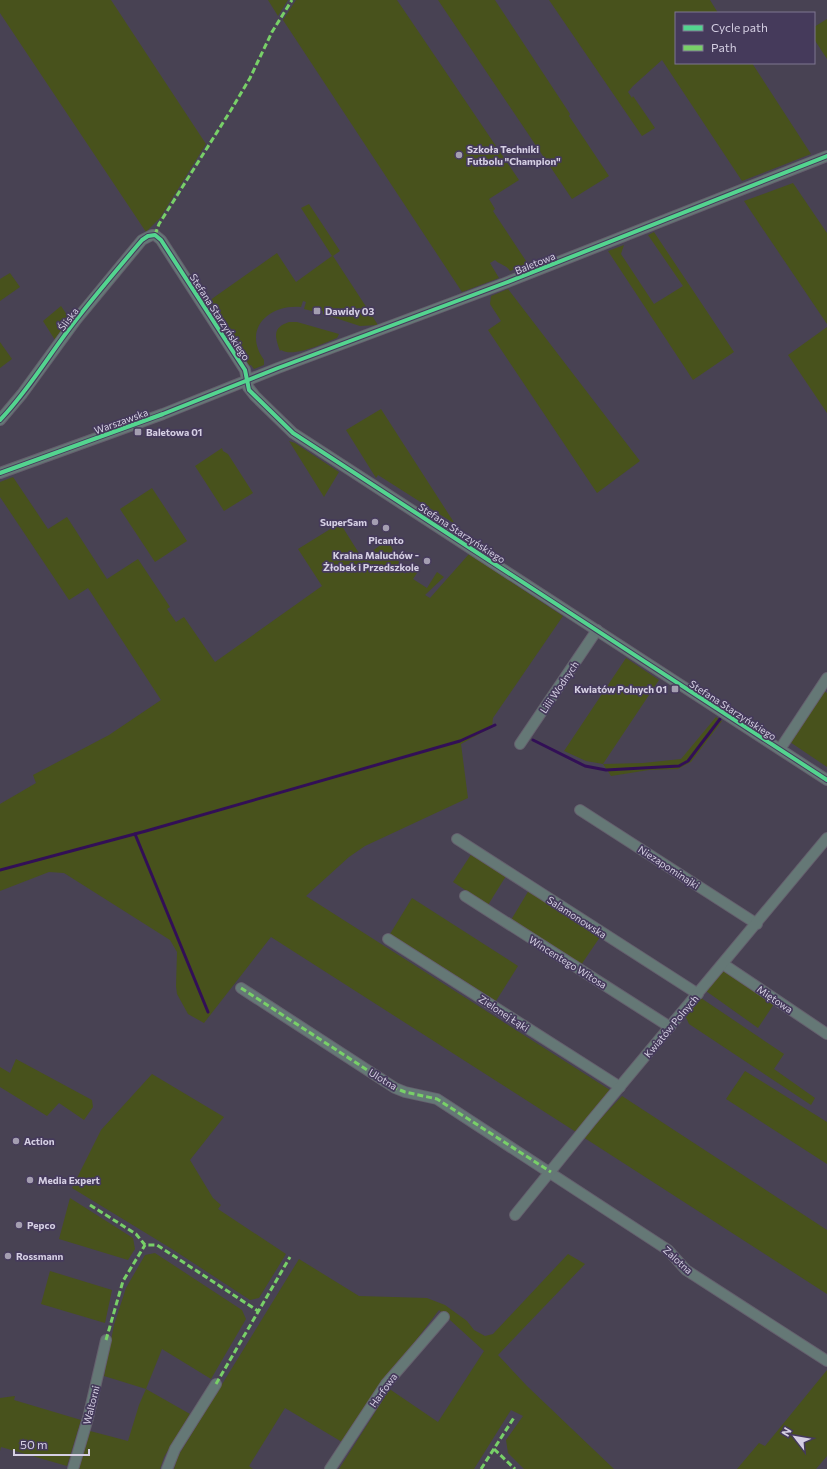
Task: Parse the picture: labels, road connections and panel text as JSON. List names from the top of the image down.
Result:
{
  "streets": {
    "street": [
      "Baletowa",
      "Stefana Starzyńskiego",
      "Śliska",
      "Warszawska",
      "Lilii Wodnych",
      "Niezapominajki",
      "Salamonowska",
      "Wincentego Witosa",
      "Miętowa",
      "Zielonej Łąki",
      "Kwiatów Polnych",
      "Ulotna",
      "Zalotna",
      "Harfowa",
      "Waltorni"
    ]
  },
  "crossings": [
    ["Baletowa", "Stefana Starzyńskiego"],
    ["Baletowa", "Warszawska"],
    ["Stefana Starzyńskiego", "Śliska"],
    ["Stefana Starzyńskiego", "Warszawska"],
    ["Stefana Starzyńskiego", "Lilii Wodnych"],
    ["Niezapominajki", "Kwiatów Polnych"],
    ["Salamonowska", "Kwiatów Polnych"],
    ["Wincentego Witosa", "Kwiatów Polnych"],
    ["Miętowa", "Kwiatów Polnych"],
    ["Zielonej Łąki", "Kwiatów Polnych"],
    ["Kwiatów Polnych", "Ulotna"],
    ["Kwiatów Polnych", "Zalotna"],
    ["Ulotna", "Zalotna"]
  ],
  "places": {
    "other": [
      "Szkoła Techniki Futbolu \"Champion\"",
      "SuperSam",
      "Picanto",
      "Kraina Maluchów - Żłobek i Przedszkole",
      "Action",
      "Media Expert",
      "Pepco",
      "Rossmann"
    ],
    "transit": ["Dawidy 03", "Baletowa 01", "Kwiatów Polnych 01"]
  },
  "legend": ["Cycle path", "Path"],
  "scale_bar": "50 m",
  "north": "top left"
}
